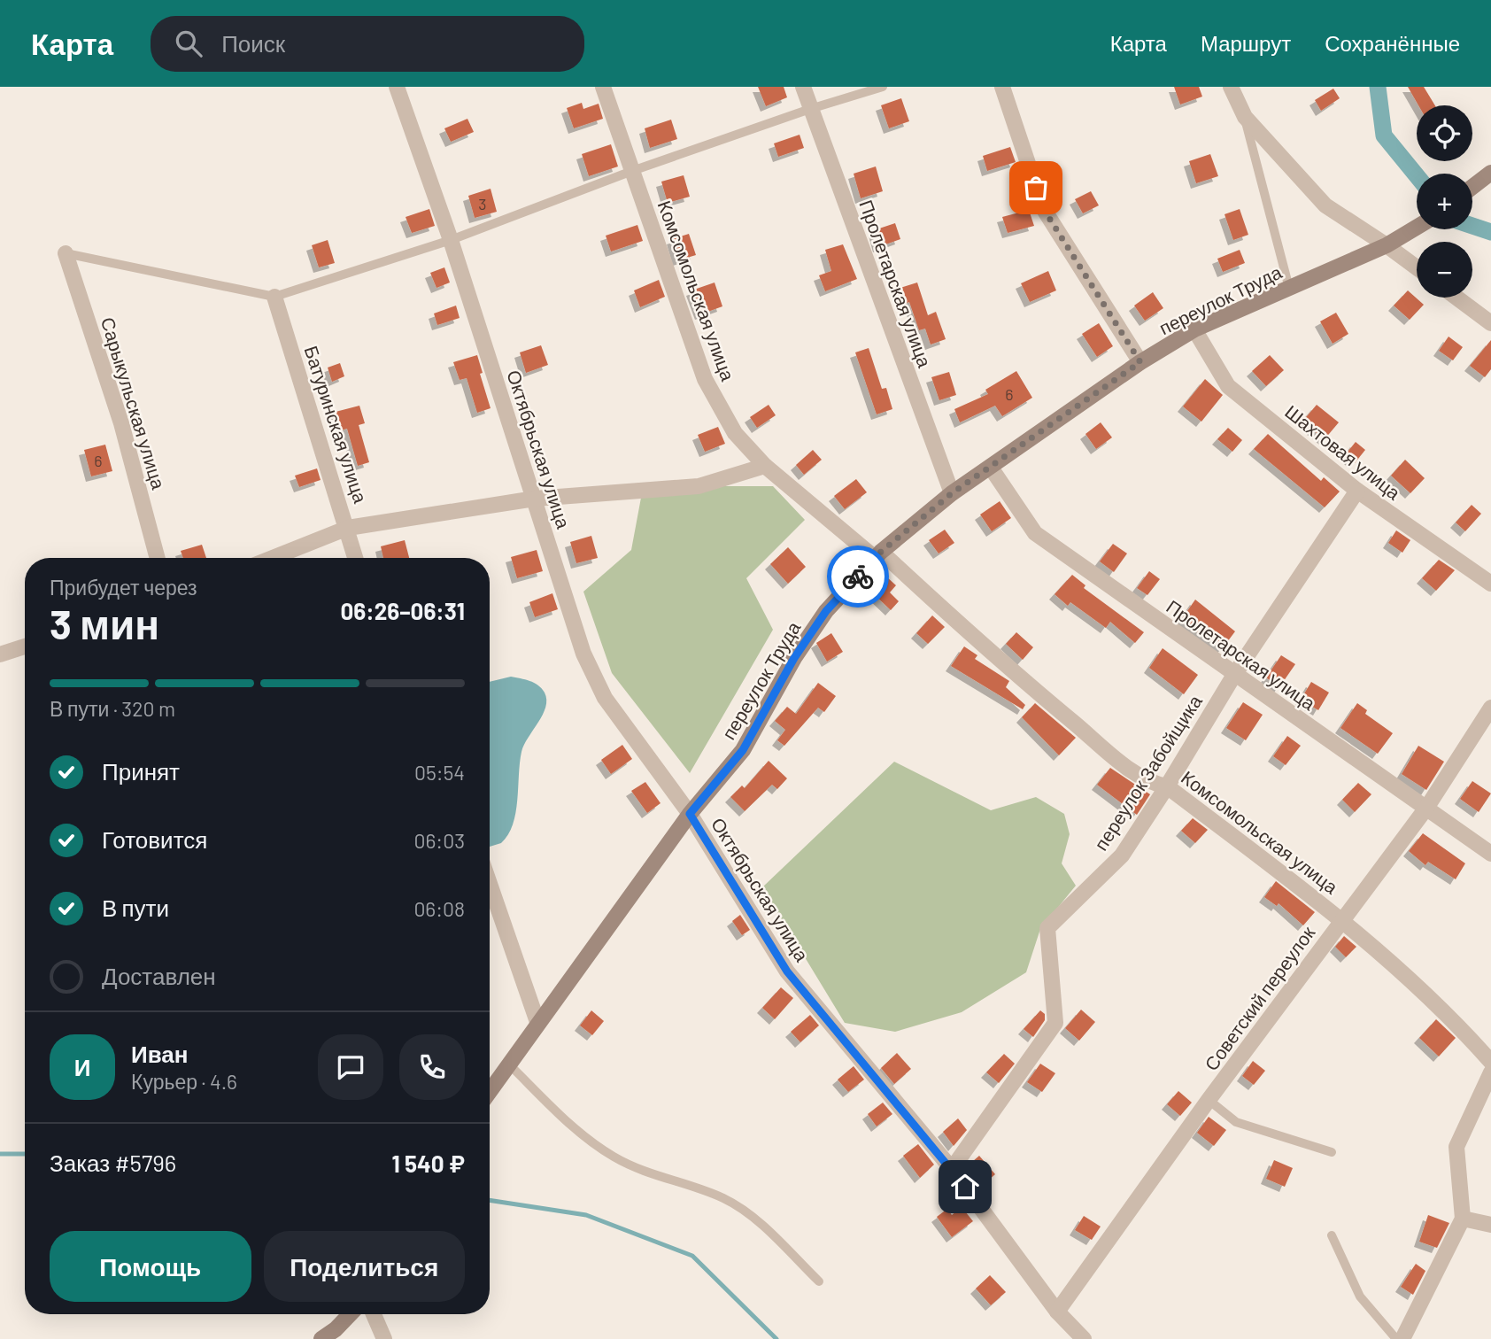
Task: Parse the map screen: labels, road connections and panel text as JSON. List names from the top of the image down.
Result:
{
  "streets": {
    "street": [
      "Пролетарская улица",
      "Комсомольская улица",
      "переулок Труда",
      "Сарыкульская улица",
      "Батуринская улица",
      "Октябрьская улица",
      "Шахтовая улица",
      "переулок Забойщика",
      "Советский переулок"
    ]
  },
  "crossings": [
    ["Пролетарская улица", "переулок Труда"],
    ["Пролетарская улица", "переулок Забойщика"],
    ["Пролетарская улица", "Советский переулок"],
    ["Комсомольская улица", "переулок Труда"],
    ["Комсомольская улица", "переулок Забойщика"],
    ["Комсомольская улица", "Советский переулок"],
    ["переулок Труда", "Октябрьская улица"],
    ["переулок Труда", "Шахтовая улица"],
    ["Октябрьская улица", "переулок Забойщика"],
    ["Октябрьская улица", "Советский переулок"],
    ["Шахтовая улица", "переулок Забойщика"]
  ],
  "house_numbers": ["3", "6", "6"],
  "page": {
    "header": "Карта",
    "search": "Поиск",
    "nav": ["Карта", "Маршрут", "Сохранённые"],
    "map_buttons": ["+", "−"],
    "heading": ["3 мин", "Прибудет через", "06:26–06:31"],
    "panel": [
      "Иван",
      "Курьер · 4.6",
      "Заказ #5796",
      "1 540 ₽"
    ],
    "bar": "В пути · 320 m",
    "list": [
      ["Принят", "05:54"],
      ["Готовится", "06:03"],
      ["В пути", "06:08"],
      "Доставлен"
    ],
    "round": "И",
    "buttons": ["Помощь", "Поделиться"]
  }
}
